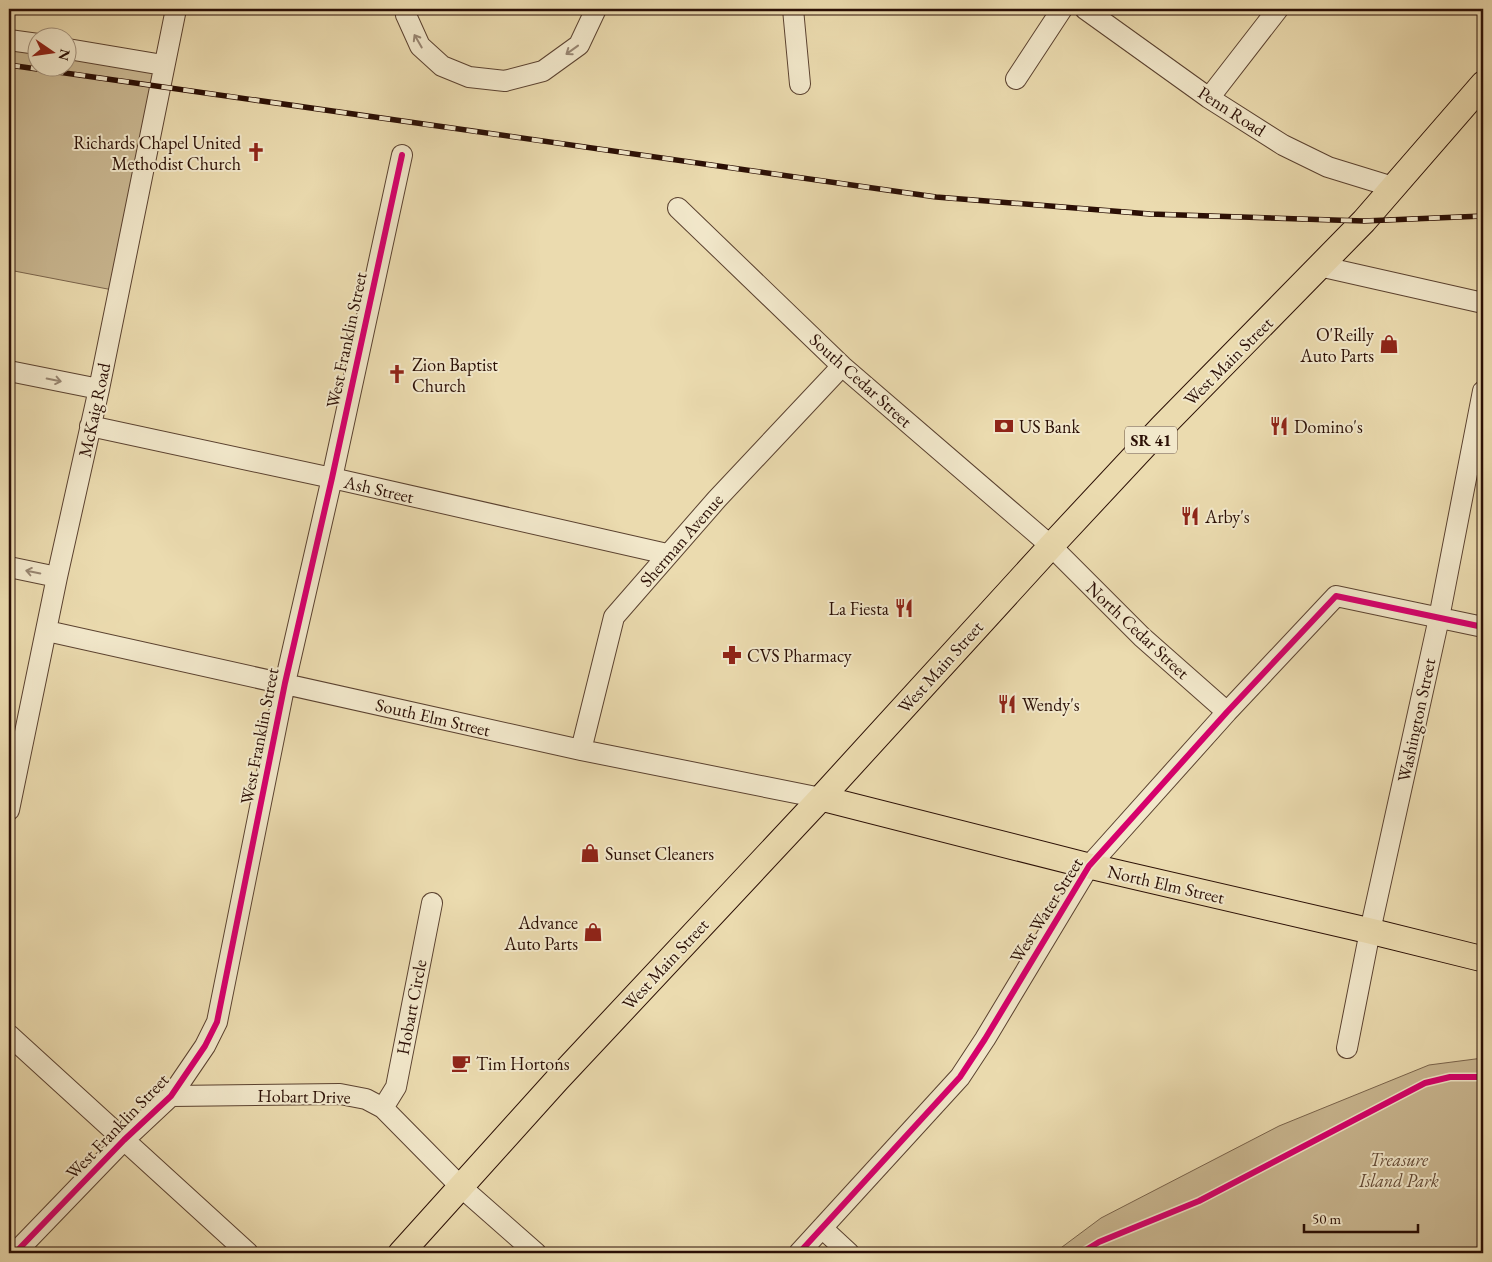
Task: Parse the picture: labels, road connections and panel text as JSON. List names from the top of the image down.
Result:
{
  "streets": {
    "main road": ["West Main Street", "SR 41", "North Elm Street"],
    "street": [
      "Penn Road",
      "West Franklin Street",
      "South Cedar Street",
      "McKaig Road",
      "Ash Street",
      "Sherman Avenue",
      "North Cedar Street",
      "South Elm Street",
      "Washington Street",
      "West Water Street",
      "Hobart Circle",
      "Hobart Drive"
    ]
  },
  "crossings": [
    ["Penn Road", "West Main Street"],
    ["West Franklin Street", "Ash Street"],
    ["West Franklin Street", "South Elm Street"],
    ["West Franklin Street", "Hobart Drive"],
    ["West Main Street", "South Cedar Street"],
    ["West Main Street", "North Cedar Street"],
    ["West Main Street", "South Elm Street"],
    ["West Main Street", "North Elm Street"],
    ["West Main Street", "Hobart Drive"],
    ["South Cedar Street", "Sherman Avenue"],
    ["South Cedar Street", "North Cedar Street"],
    ["McKaig Road", "Ash Street"],
    ["McKaig Road", "South Elm Street"],
    ["Ash Street", "Sherman Avenue"],
    ["Sherman Avenue", "South Elm Street"],
    ["North Cedar Street", "West Water Street"],
    ["South Elm Street", "North Elm Street"],
    ["Washington Street", "North Elm Street"],
    ["Washington Street", "West Water Street"],
    ["North Elm Street", "West Water Street"],
    ["Hobart Circle", "Hobart Drive"]
  ],
  "parks": ["Treasure Island Park"],
  "places": {
    "church": ["Richards Chapel United Methodist Church", "Zion Baptist Church"],
    "shop": ["O'Reilly Auto Parts", "Sunset Cleaners", "Advance Auto Parts"],
    "bank": ["US Bank"],
    "restaurant": [
      "Domino's",
      "Arby's",
      "La Fiesta",
      "Wendy's"
    ],
    "pharmacy": ["CVS Pharmacy"],
    "cafe": ["Tim Hortons"]
  },
  "scale_bar": "50 m",
  "north": "right"
}
